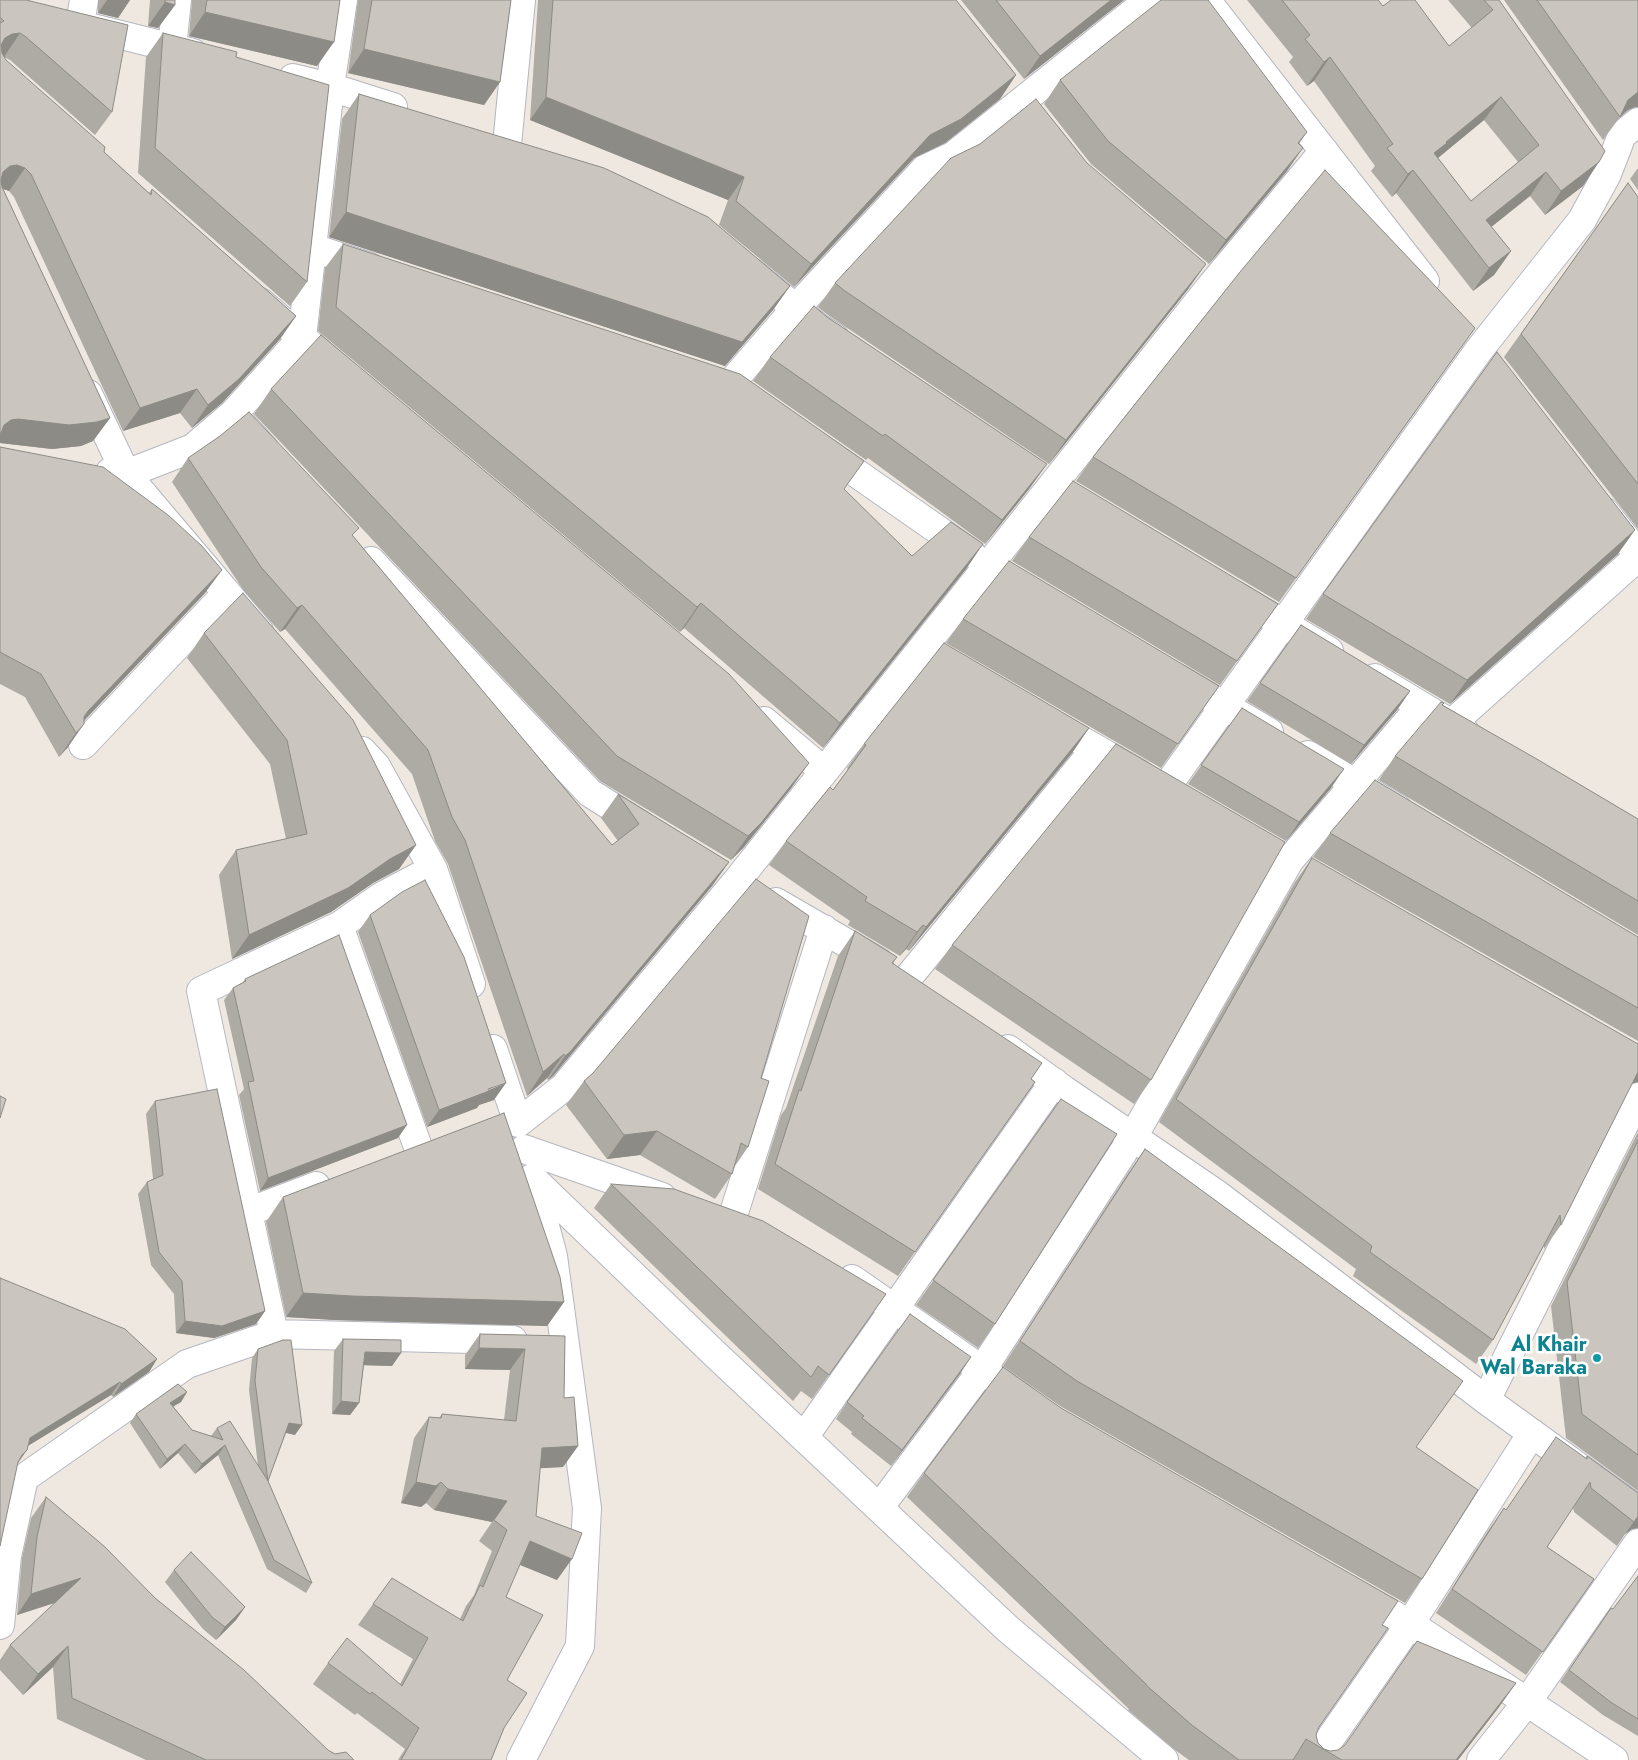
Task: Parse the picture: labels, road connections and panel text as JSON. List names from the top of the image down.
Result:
{
  "places": ["Al Khair Wal Baraka"]
}
